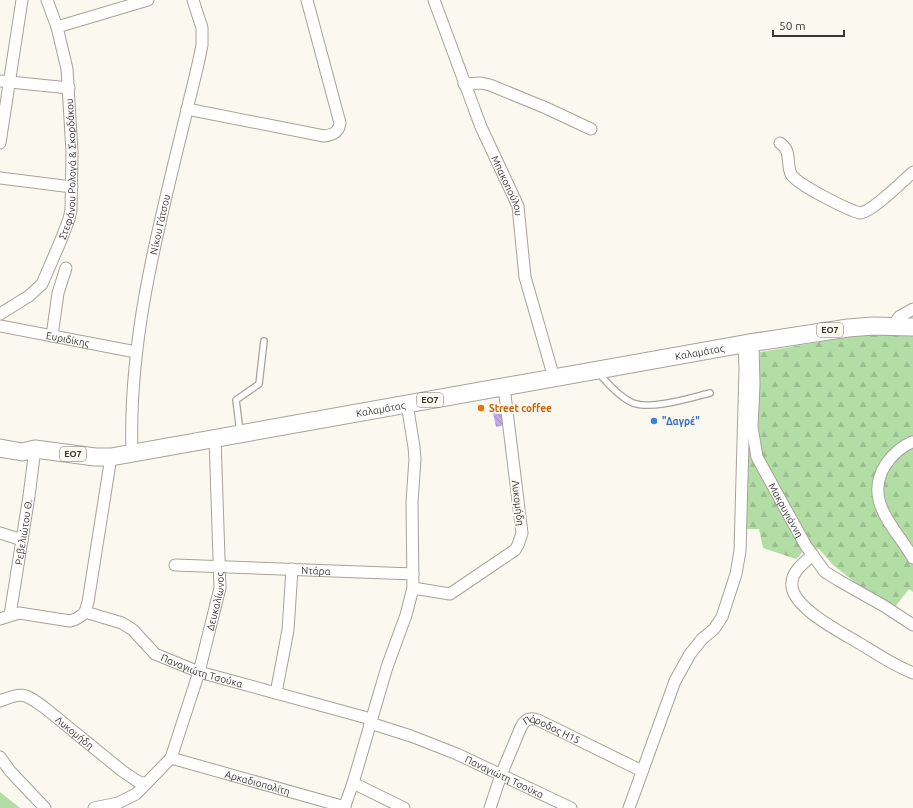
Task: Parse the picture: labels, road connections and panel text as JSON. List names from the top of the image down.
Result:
{
  "streets": {
    "main road": ["ΕΟ7", "Καλαμάτας"],
    "street": [
      "Στεφάνου Ρολογά & Σκορδάκου",
      "Μπακοπούλου",
      "Νίκου Γάτσου",
      "Ευριδίκης",
      "Λυκομήδη",
      "Μακρυγιάννη",
      "Ρεβελιώτου Θ.",
      "Ντάρα",
      "Δευκαλίωνος",
      "Παναγιώτη Τσούκα",
      "Πάροδος Η15",
      "Αρκαδιοπολίτη"
    ]
  },
  "crossings": [
    ["Μπακοπούλου", "Καλαμάτας"],
    ["Νίκου Γάτσου", "Ευριδίκης"],
    ["Νίκου Γάτσου", "Καλαμάτας"],
    ["ΕΟ7", "Καλαμάτας"],
    ["ΕΟ7", "Μακρυγιάννη"],
    ["Καλαμάτας", "Λυκομήδη"],
    ["Καλαμάτας", "Μακρυγιάννη"],
    ["Καλαμάτας", "Ρεβελιώτου Θ."],
    ["Καλαμάτας", "Δευκαλίωνος"],
    ["Ντάρα", "Δευκαλίωνος"],
    ["Δευκαλίωνος", "Παναγιώτη Τσούκα"],
    ["Δευκαλίωνος", "Αρκαδιοπολίτη"],
    ["Παναγιώτη Τσούκα", "Πάροδος Η15"]
  ],
  "places": ["Street coffee", "\"Δαγρέ\""],
  "scale_bar": "50 m"
}
